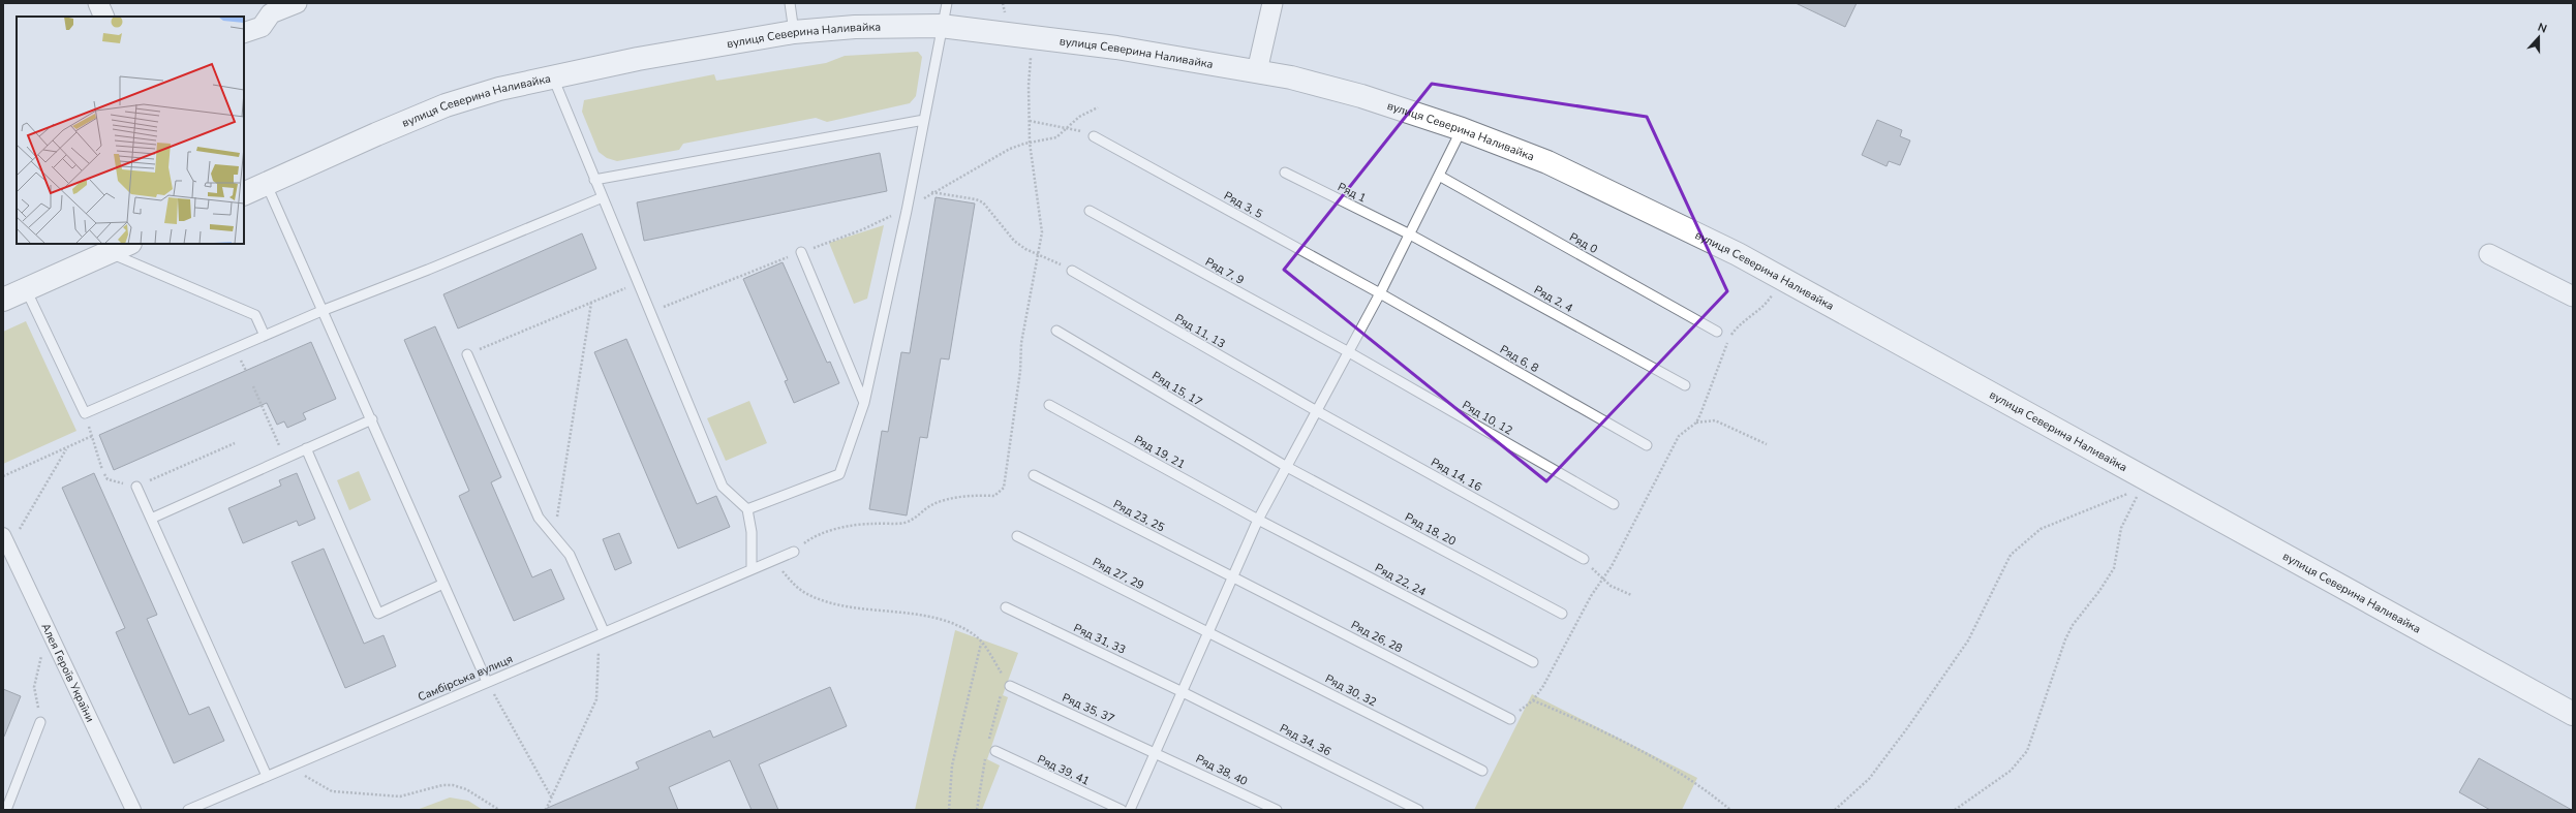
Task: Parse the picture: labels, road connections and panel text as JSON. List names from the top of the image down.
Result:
{
  "streets": {
    "street": ["вулиця Северина Наливайка", "Алея Героїв України"],
    "lane": [
      "Ряд 1",
      "Ряд 3, 5",
      "Ряд 0",
      "Ряд 7, 9",
      "Ряд 2, 4",
      "Ряд 11, 13",
      "Ряд 6, 8",
      "Ряд 15, 17",
      "Ряд 10, 12",
      "Ряд 19, 21",
      "Ряд 14, 16",
      "Ряд 23, 25",
      "Ряд 18, 20",
      "Ряд 27, 29",
      "Ряд 22, 24",
      "Ряд 26, 28",
      "Ряд 31, 33",
      "Самбірська вулиця",
      "Ряд 30, 32",
      "Ряд 35, 37",
      "Ряд 34, 36",
      "Ряд 39, 41",
      "Ряд 38, 40"
    ]
  },
  "crossings": [
    ["Ряд 1", "Ряд 2, 4"],
    ["Ряд 3, 5", "Ряд 6, 8"],
    ["Ряд 7, 9", "Ряд 10, 12"],
    ["Ряд 11, 13", "Ряд 14, 16"],
    ["Ряд 15, 17", "Ряд 18, 20"],
    ["Ряд 19, 21", "Ряд 22, 24"],
    ["Ряд 23, 25", "Ряд 26, 28"],
    ["Ряд 27, 29", "Ряд 30, 32"],
    ["Ряд 31, 33", "Ряд 34, 36"],
    ["Ряд 35, 37", "Ряд 38, 40"]
  ],
  "north": "top"
}
